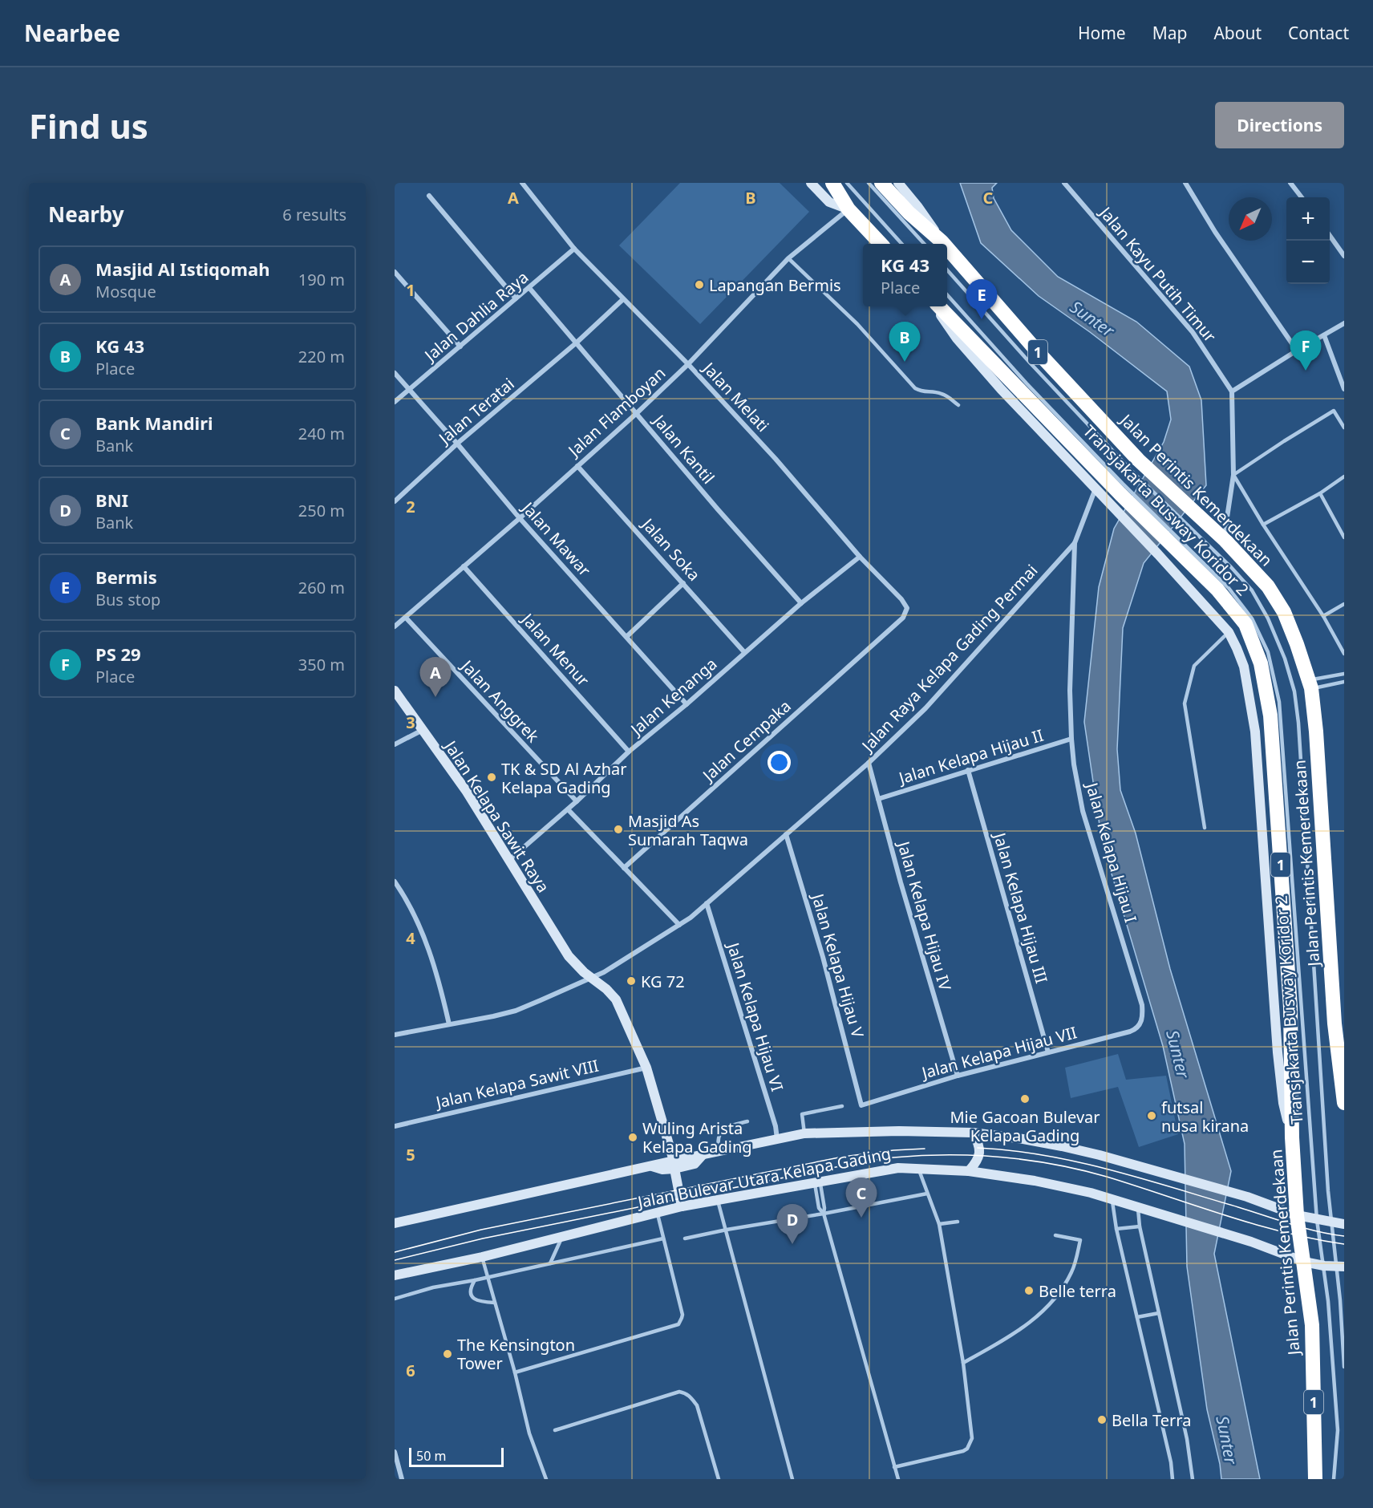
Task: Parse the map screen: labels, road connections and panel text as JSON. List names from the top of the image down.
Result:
{
  "streets": {
    "highway": ["1", "Jalan Perintis Kemerdekaan"],
    "main road": ["Jalan Kelapa Sawit Raya", "Jalan Bulevar Utara Kelapa Gading"],
    "street": [
      "Jalan Kayu Putih Timur",
      "Jalan Dahlia Raya",
      "Jalan Melati",
      "Jalan Teratai",
      "Jalan Flamboyan",
      "Jalan Kantil",
      "Jalan Mawar",
      "Jalan Soka",
      "Jalan Menur",
      "Jalan Raya Kelapa Gading Permai",
      "Jalan Kenanga",
      "Jalan Anggrek",
      "Jalan Cempaka",
      "Jalan Kelapa Hijau II",
      "Jalan Kelapa Hijau I",
      "Jalan Kelapa Hijau III",
      "Jalan Kelapa Hijau IV",
      "Jalan Kelapa Hijau V",
      "Jalan Kelapa Hijau VI",
      "Jalan Kelapa Hijau VII",
      "Jalan Kelapa Sawit VIII"
    ],
    "lane": ["Transjakarta Busway Koridor 2"]
  },
  "crossings": [
    ["Jalan Dahlia Raya", "Jalan Melati"],
    ["Jalan Dahlia Raya", "Jalan Kantil"],
    ["Jalan Dahlia Raya", "Jalan Mawar"],
    ["Jalan Melati", "Jalan Teratai"],
    ["Jalan Melati", "Jalan Flamboyan"],
    ["Jalan Melati", "Jalan Kenanga"],
    ["Jalan Melati", "Jalan Cempaka"],
    ["Jalan Teratai", "Jalan Kantil"],
    ["Jalan Teratai", "Jalan Mawar"],
    ["Jalan Flamboyan", "Jalan Kantil"],
    ["Jalan Flamboyan", "Jalan Mawar"],
    ["Jalan Flamboyan", "Jalan Soka"],
    ["Jalan Flamboyan", "Jalan Menur"],
    ["Jalan Flamboyan", "Jalan Anggrek"],
    ["Jalan Kantil", "Jalan Kenanga"],
    ["Jalan Perintis Kemerdekaan", "Transjakarta Busway Koridor 2"],
    ["Jalan Perintis Kemerdekaan", "Jalan Raya Kelapa Gading Permai"],
    ["Jalan Perintis Kemerdekaan", "Jalan Bulevar Utara Kelapa Gading"],
    ["Transjakarta Busway Koridor 2", "Jalan Bulevar Utara Kelapa Gading"],
    ["Jalan Mawar", "Jalan Kenanga"],
    ["Jalan Soka", "Jalan Kenanga"],
    ["Jalan Menur", "Jalan Kenanga"],
    ["Jalan Raya Kelapa Gading Permai", "Jalan Kelapa Sawit Raya"],
    ["Jalan Raya Kelapa Gading Permai", "Jalan Kelapa Hijau I"],
    ["Jalan Raya Kelapa Gading Permai", "Jalan Kelapa Hijau IV"],
    ["Jalan Raya Kelapa Gading Permai", "Jalan Kelapa Hijau V"],
    ["Jalan Raya Kelapa Gading Permai", "Jalan Kelapa Hijau VI"],
    ["Jalan Kenanga", "Jalan Anggrek"],
    ["Jalan Kenanga", "Jalan Kelapa Sawit Raya"],
    ["Jalan Kelapa Hijau II", "Jalan Kelapa Hijau I"],
    ["Jalan Kelapa Hijau II", "Jalan Kelapa Hijau III"],
    ["Jalan Kelapa Hijau II", "Jalan Kelapa Hijau IV"],
    ["Jalan Kelapa Sawit Raya", "Jalan Kelapa Sawit VIII"],
    ["Jalan Kelapa Sawit Raya", "Jalan Bulevar Utara Kelapa Gading"],
    ["Jalan Kelapa Hijau I", "Jalan Kelapa Hijau VII"],
    ["Jalan Kelapa Hijau III", "Jalan Kelapa Hijau VII"],
    ["Jalan Kelapa Hijau IV", "Jalan Kelapa Hijau VII"],
    ["Jalan Kelapa Hijau V", "Jalan Kelapa Hijau VII"],
    ["Jalan Kelapa Hijau VI", "Jalan Bulevar Utara Kelapa Gading"]
  ],
  "water": ["Sunter"],
  "places": [
    "Lapangan Bermis",
    "TK & SD Al Azhar Kelapa Gading",
    "Masjid As Sumarah Taqwa",
    "KG 72",
    "Mie Gacoan Bulevar Kelapa Gading",
    "futsal nusa kirana",
    "Wuling Arista Kelapa Gading",
    "Belle terra",
    "The Kensington Tower",
    "Bella Terra"
  ],
  "scale_bar": "50 m",
  "north": "bottom left",
  "page": {
    "header": "Nearbee",
    "nav": [
      "Home",
      "Map",
      "About",
      "Contact"
    ],
    "buttons": "Directions",
    "title": "Find us",
    "heading": ["Nearby", "6 results"],
    "map_buttons": ["+", "−"],
    "popup": ["KG 43", "Place"],
    "list": [
      {
        "mark": "A",
        "name": "Masjid Al Istiqomah",
        "note": "Mosque",
        "value": "190 m"
      },
      {
        "mark": "B",
        "name": "KG 43",
        "note": "Place",
        "value": "220 m"
      },
      {
        "mark": "C",
        "name": "Bank Mandiri",
        "note": "Bank",
        "value": "240 m"
      },
      {
        "mark": "D",
        "name": "BNI",
        "note": "Bank",
        "value": "250 m"
      },
      {
        "mark": "E",
        "name": "Bermis",
        "note": "Bus stop",
        "value": "260 m"
      },
      {
        "mark": "F",
        "name": "PS 29",
        "note": "Place",
        "value": "350 m"
      }
    ],
    "pins": [
      "E",
      "B",
      "F",
      "A",
      "C",
      "D"
    ],
    "scale": "50 m"
  },
  "grid": {
    "columns": ["A", "B", "C"],
    "rows": [
      "1",
      "2",
      "3",
      "4",
      "5",
      "6"
    ]
  }
}
